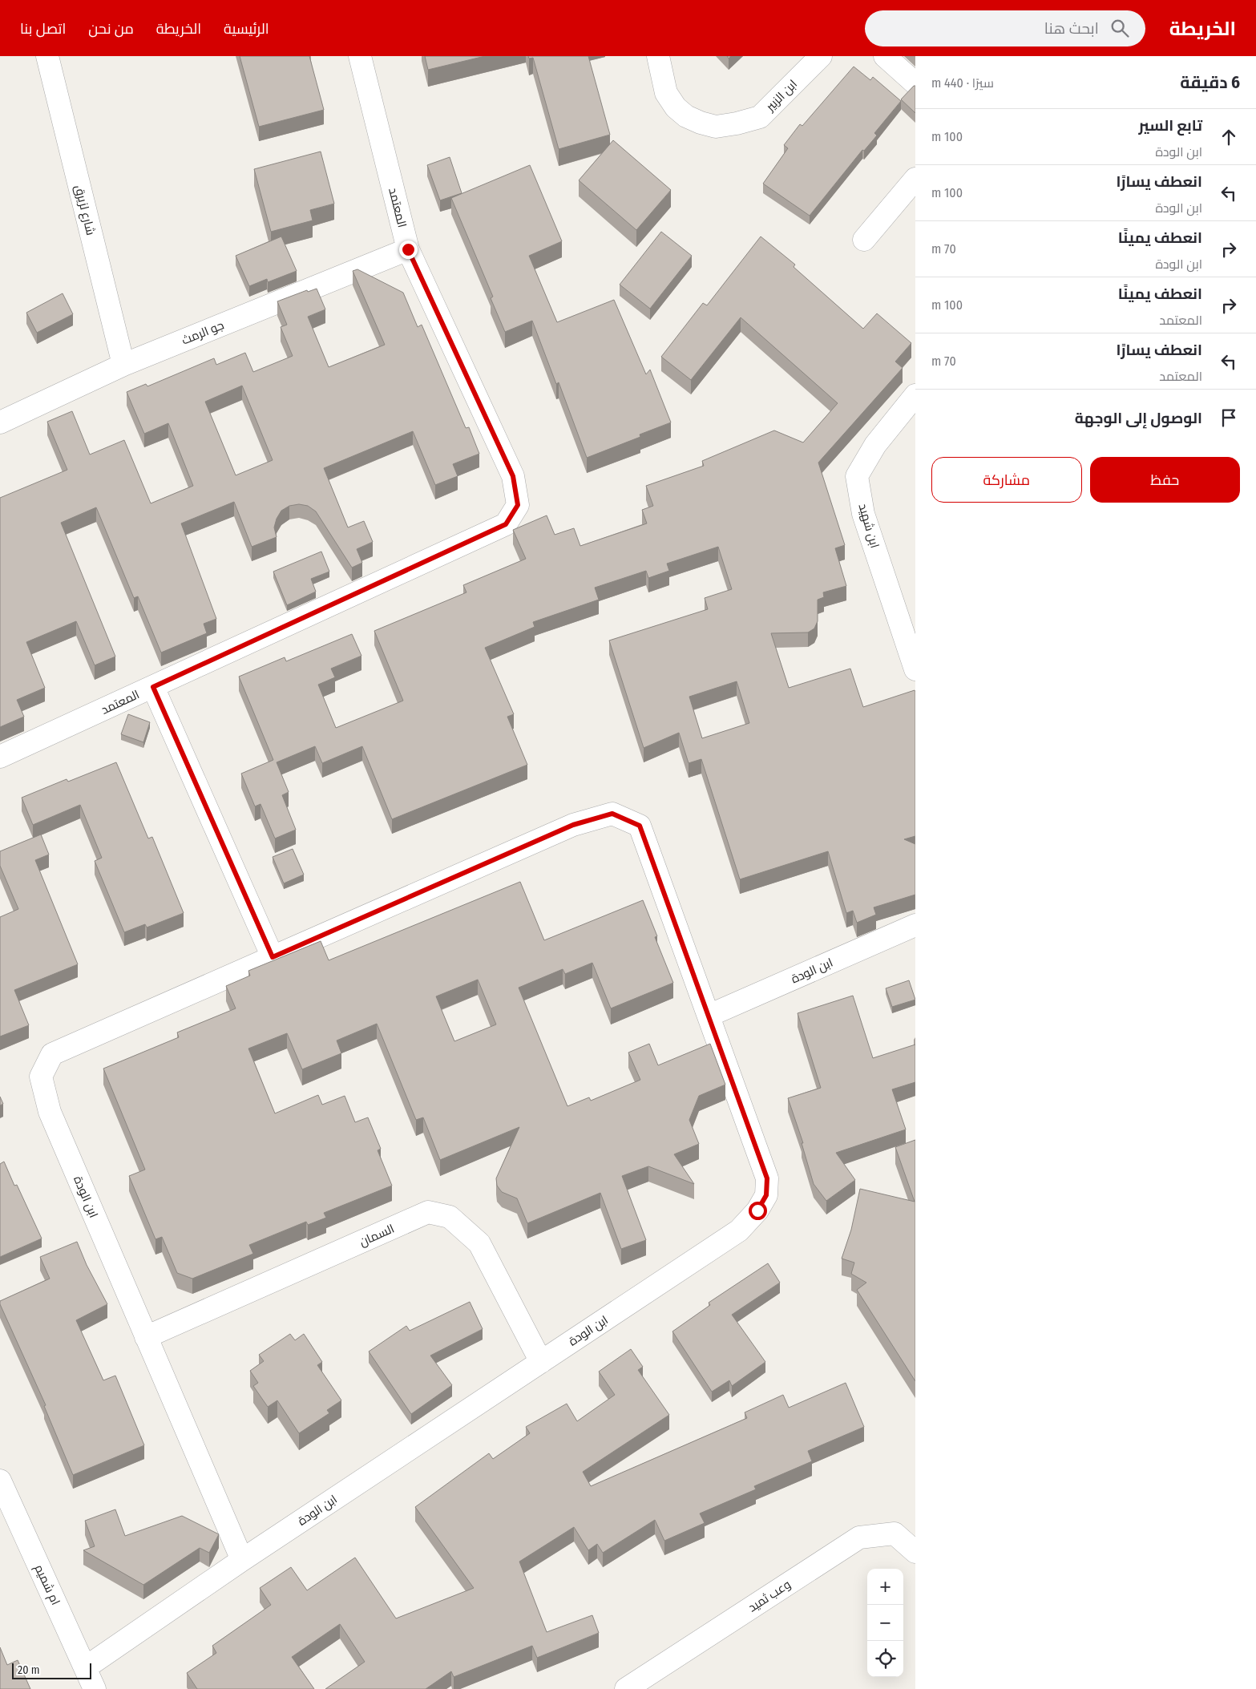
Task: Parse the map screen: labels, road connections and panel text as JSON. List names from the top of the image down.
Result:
{
  "streets": {
    "street": [
      "ابن الزبير",
      "المعتمد",
      "شارع لزيرق",
      "جو الرمث",
      "ابن شهيد",
      "ابن الودة",
      "السمان",
      "ام شميم",
      "وعب ثميد"
    ]
  },
  "crossings": [
    ["المعتمد", "جو الرمث"],
    ["شارع لزيرق", "جو الرمث"],
    ["ابن الودة", "السمان"],
    ["ابن الودة", "ام شميم"]
  ],
  "scale_bar": "20 m",
  "page": {
    "header": "الخريطة",
    "search": "ابحث هنا",
    "nav": [
      "الرئيسية",
      "الخريطة",
      "من نحن",
      "اتصل بنا"
    ],
    "heading": ["6 دقيقة", "سيرًا · 440 m"],
    "list": [
      ["تابع السير", "ابن الودة", "100 m"],
      ["انعطف يسارًا", "ابن الودة", "100 m"],
      ["انعطف يمينًا", "ابن الودة", "70 m"],
      ["انعطف يمينًا", "المعتمد", "100 m"],
      ["انعطف يسارًا", "المعتمد", "70 m"],
      "الوصول إلى الوجهة"
    ],
    "buttons": ["حفظ", "مشاركة"],
    "map_buttons": ["+", "−"],
    "scale": "20 m"
  }
}
